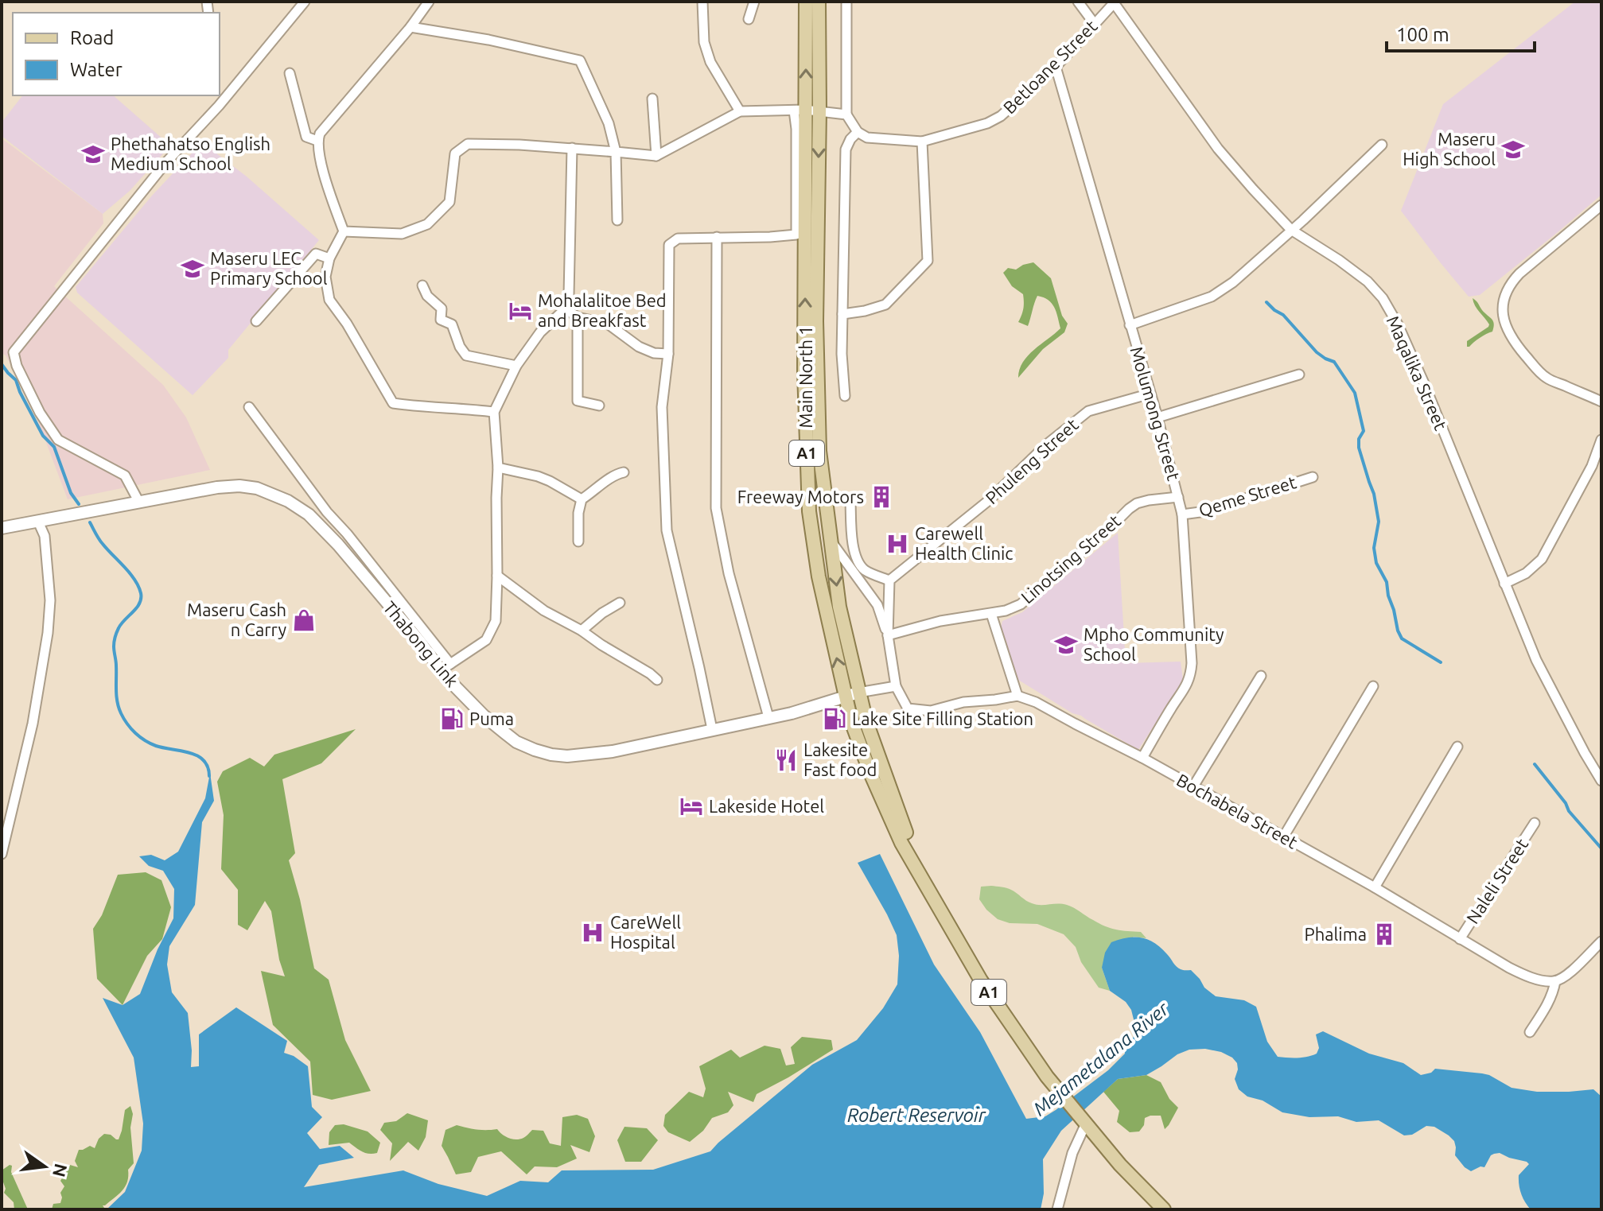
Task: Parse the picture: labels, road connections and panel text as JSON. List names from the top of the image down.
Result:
{
  "streets": {
    "main road": ["Main North 1", "A1", "Thabong Link"],
    "street": [
      "Betloane Street",
      "Maqalika Street",
      "Molumong Street",
      "Phuleng Street",
      "Qeme Street",
      "Linotsing Street",
      "Bochabela Street",
      "Naleli Street"
    ]
  },
  "crossings": [
    ["Betloane Street", "Maqalika Street"],
    ["Betloane Street", "Molumong Street"],
    ["Main North 1", "Thabong Link"],
    ["Molumong Street", "Phuleng Street"],
    ["Molumong Street", "Qeme Street"],
    ["Molumong Street", "Linotsing Street"],
    ["Molumong Street", "Bochabela Street"],
    ["Bochabela Street", "Naleli Street"]
  ],
  "water": ["Mejametalana River", "Robert Reservoir"],
  "places": {
    "school or university": [
      "Maseru High School",
      "Phethahatso English Medium School",
      "Maseru LEC Primary School",
      "Mpho Community School"
    ],
    "hotel": ["Mohalalitoe Bed and Breakfast", "Lakeside Hotel"],
    "building": ["Freeway Motors", "Phalima"],
    "hospital": ["Carewell Health Clinic", "CareWell Hospital"],
    "shop": ["Maseru Cash n Carry"],
    "fuel station": ["Puma", "Lake Site Filling Station"],
    "restaurant": ["Lakesite Fast food"]
  },
  "legend": ["Road", "Water"],
  "scale_bar": "100 m",
  "north": "right"
}
